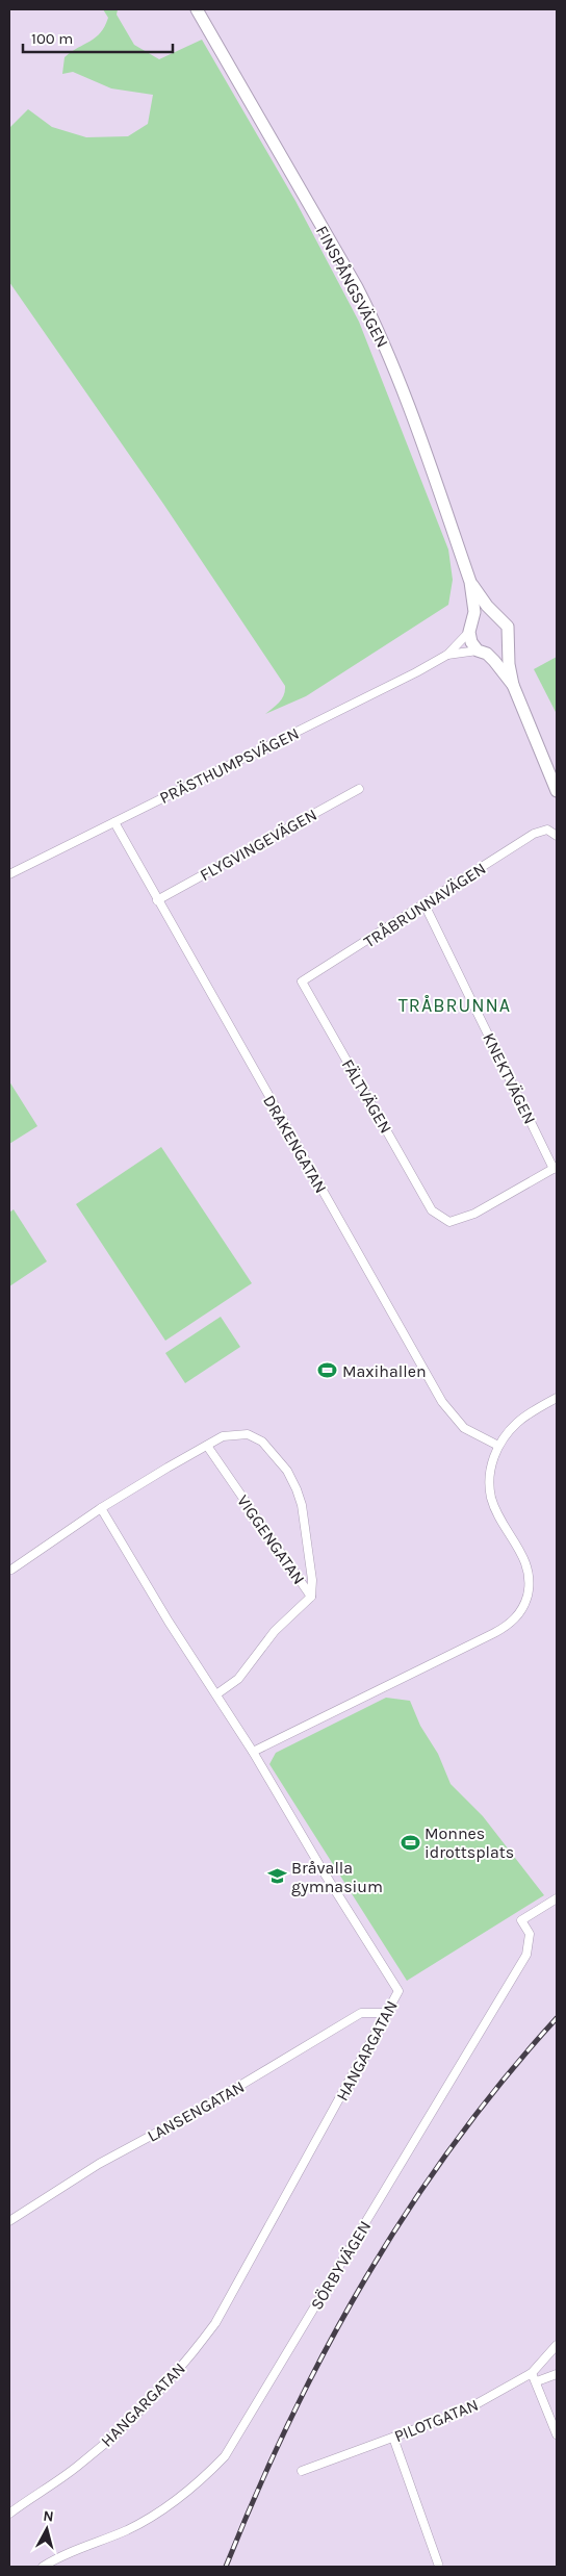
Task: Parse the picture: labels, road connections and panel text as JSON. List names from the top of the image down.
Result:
{
  "streets": {
    "main road": ["FINSPÅNGSVÄGEN"],
    "street": [
      "PRÄSTHUMPSVÄGEN",
      "FLYGVINGEVÄGEN",
      "TRÅBRUNNAVÄGEN",
      "KNEKTVÄGEN",
      "FÄLTVÄGEN",
      "DRAKENGATAN",
      "VIGGENGATAN",
      "HANGARGATAN",
      "LANSENGATAN",
      "SÖRBYVÄGEN",
      "PILOTGATAN"
    ]
  },
  "crossings": [
    ["FINSPÅNGSVÄGEN", "PRÄSTHUMPSVÄGEN"],
    ["PRÄSTHUMPSVÄGEN", "DRAKENGATAN"],
    ["FLYGVINGEVÄGEN", "DRAKENGATAN"],
    ["TRÅBRUNNAVÄGEN", "KNEKTVÄGEN"],
    ["TRÅBRUNNAVÄGEN", "FÄLTVÄGEN"],
    ["KNEKTVÄGEN", "FÄLTVÄGEN"],
    ["HANGARGATAN", "LANSENGATAN"]
  ],
  "districts": ["TRÅBRUNNA"],
  "places": {
    "sports": ["Maxihallen", "Monnes idrottsplats"],
    "school or university": ["Bråvalla gymnasium"]
  },
  "scale_bar": "100 m",
  "north": "top"
}
